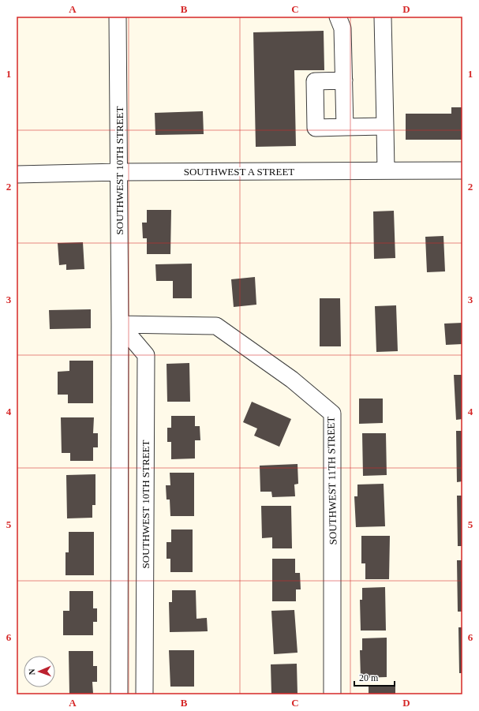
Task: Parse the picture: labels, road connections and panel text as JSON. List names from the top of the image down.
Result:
{
  "streets": {
    "street": ["SOUTHWEST 10TH STREET", "SOUTHWEST A STREET", "SOUTHWEST 11TH STREET"]
  },
  "crossings": [
    ["SOUTHWEST 10TH STREET", "SOUTHWEST A STREET"],
    ["SOUTHWEST 10TH STREET", "SOUTHWEST 11TH STREET"]
  ],
  "scale_bar": "20 m",
  "north": "left",
  "grid": {
    "columns": [
      "A",
      "B",
      "C",
      "D"
    ],
    "rows": [
      "1",
      "2",
      "3",
      "4",
      "5",
      "6"
    ]
  }
}
